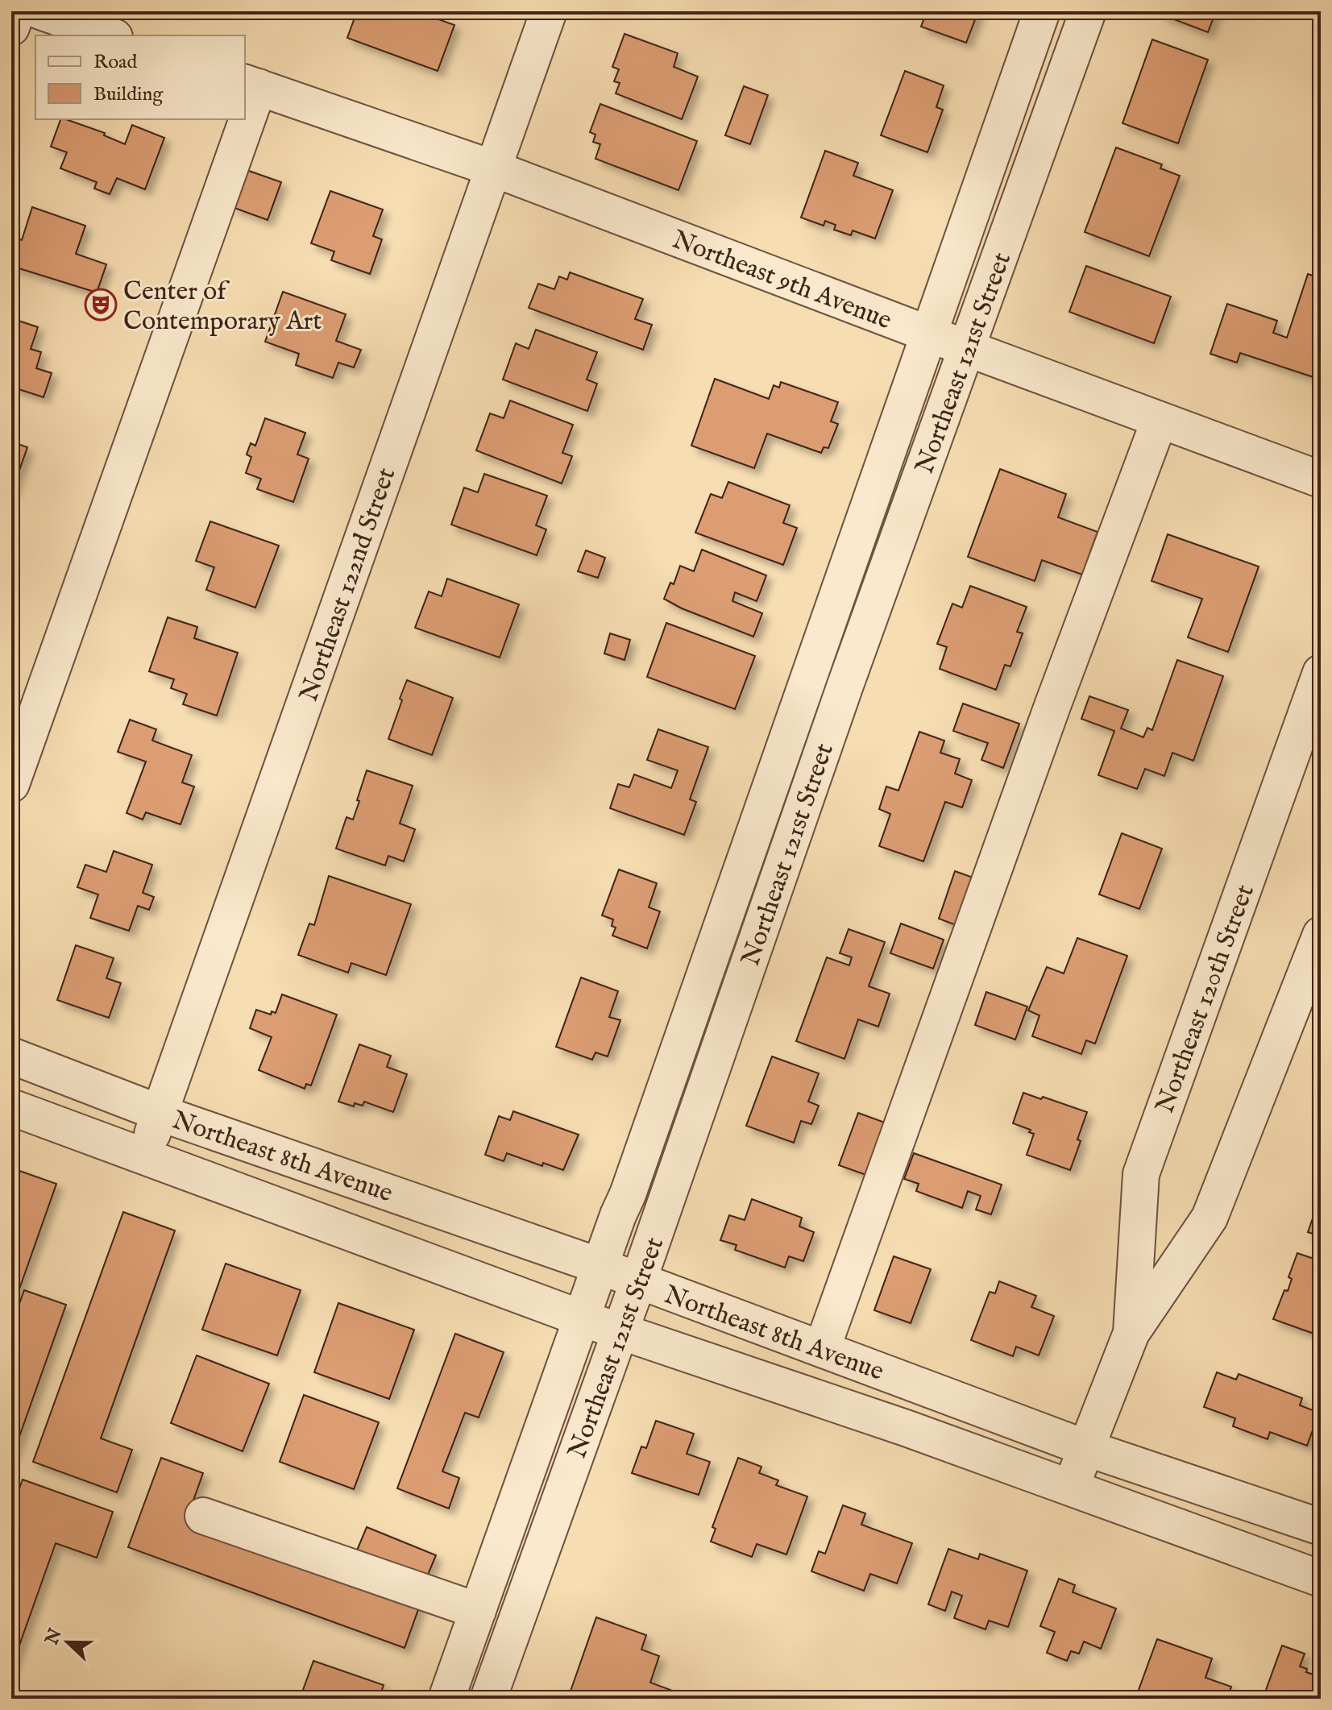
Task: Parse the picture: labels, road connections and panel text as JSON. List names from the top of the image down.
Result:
{
  "streets": {
    "street": [
      "Northeast 9th Avenue",
      "Northeast 121st Street",
      "Northeast 122nd Street",
      "Northeast 120th Street",
      "Northeast 8th Avenue"
    ]
  },
  "crossings": [
    ["Northeast 9th Avenue", "Northeast 121st Street"],
    ["Northeast 9th Avenue", "Northeast 122nd Street"],
    ["Northeast 121st Street", "Northeast 8th Avenue"],
    ["Northeast 122nd Street", "Northeast 8th Avenue"],
    ["Northeast 120th Street", "Northeast 8th Avenue"]
  ],
  "places": {
    "theatre": ["Center of Contemporary Art"]
  },
  "legend": ["Road", "Building"],
  "north": "left"
}
